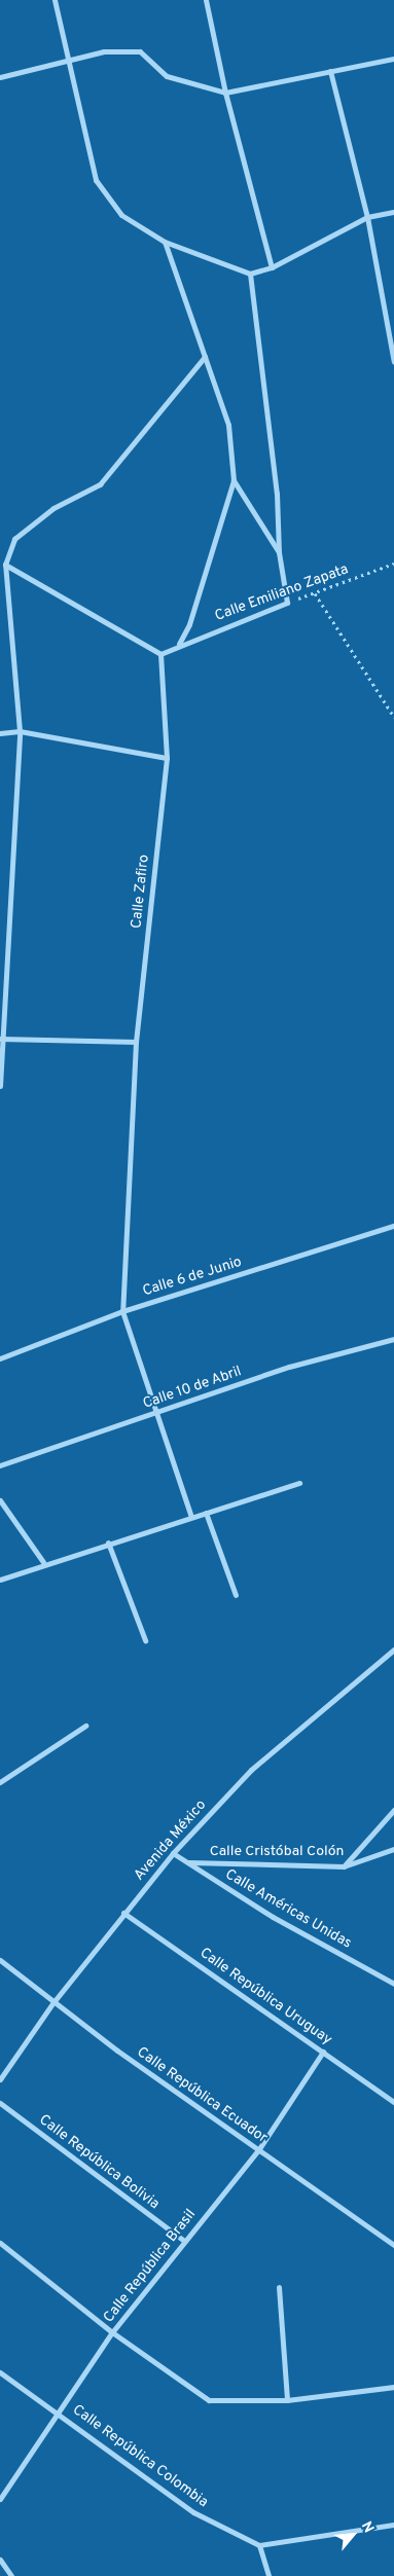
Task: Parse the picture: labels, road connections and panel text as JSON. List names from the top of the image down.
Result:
{
  "streets": {
    "street": [
      "Calle Emiliano Zapata",
      "Calle Zafiro",
      "Calle 6 de Junio",
      "Calle 10 de Abril",
      "Avenida México",
      "Calle Cristóbal Colón",
      "Calle Américas Unidas",
      "Calle República Uruguay",
      "Calle República Ecuador",
      "Calle República Bolivia",
      "Calle República Brasil",
      "Calle República Colombia"
    ]
  },
  "crossings": [
    ["Calle Emiliano Zapata", "Calle Zafiro"],
    ["Calle Zafiro", "Calle 6 de Junio"],
    ["Avenida México", "Calle Américas Unidas"],
    ["Avenida México", "Calle República Uruguay"],
    ["Avenida México", "Calle República Ecuador"],
    ["Calle Cristóbal Colón", "Calle Américas Unidas"],
    ["Calle República Uruguay", "Calle República Brasil"],
    ["Calle República Ecuador", "Calle República Brasil"],
    ["Calle República Bolivia", "Calle República Brasil"],
    ["Calle República Brasil", "Calle República Colombia"]
  ],
  "north": "top right"
}
